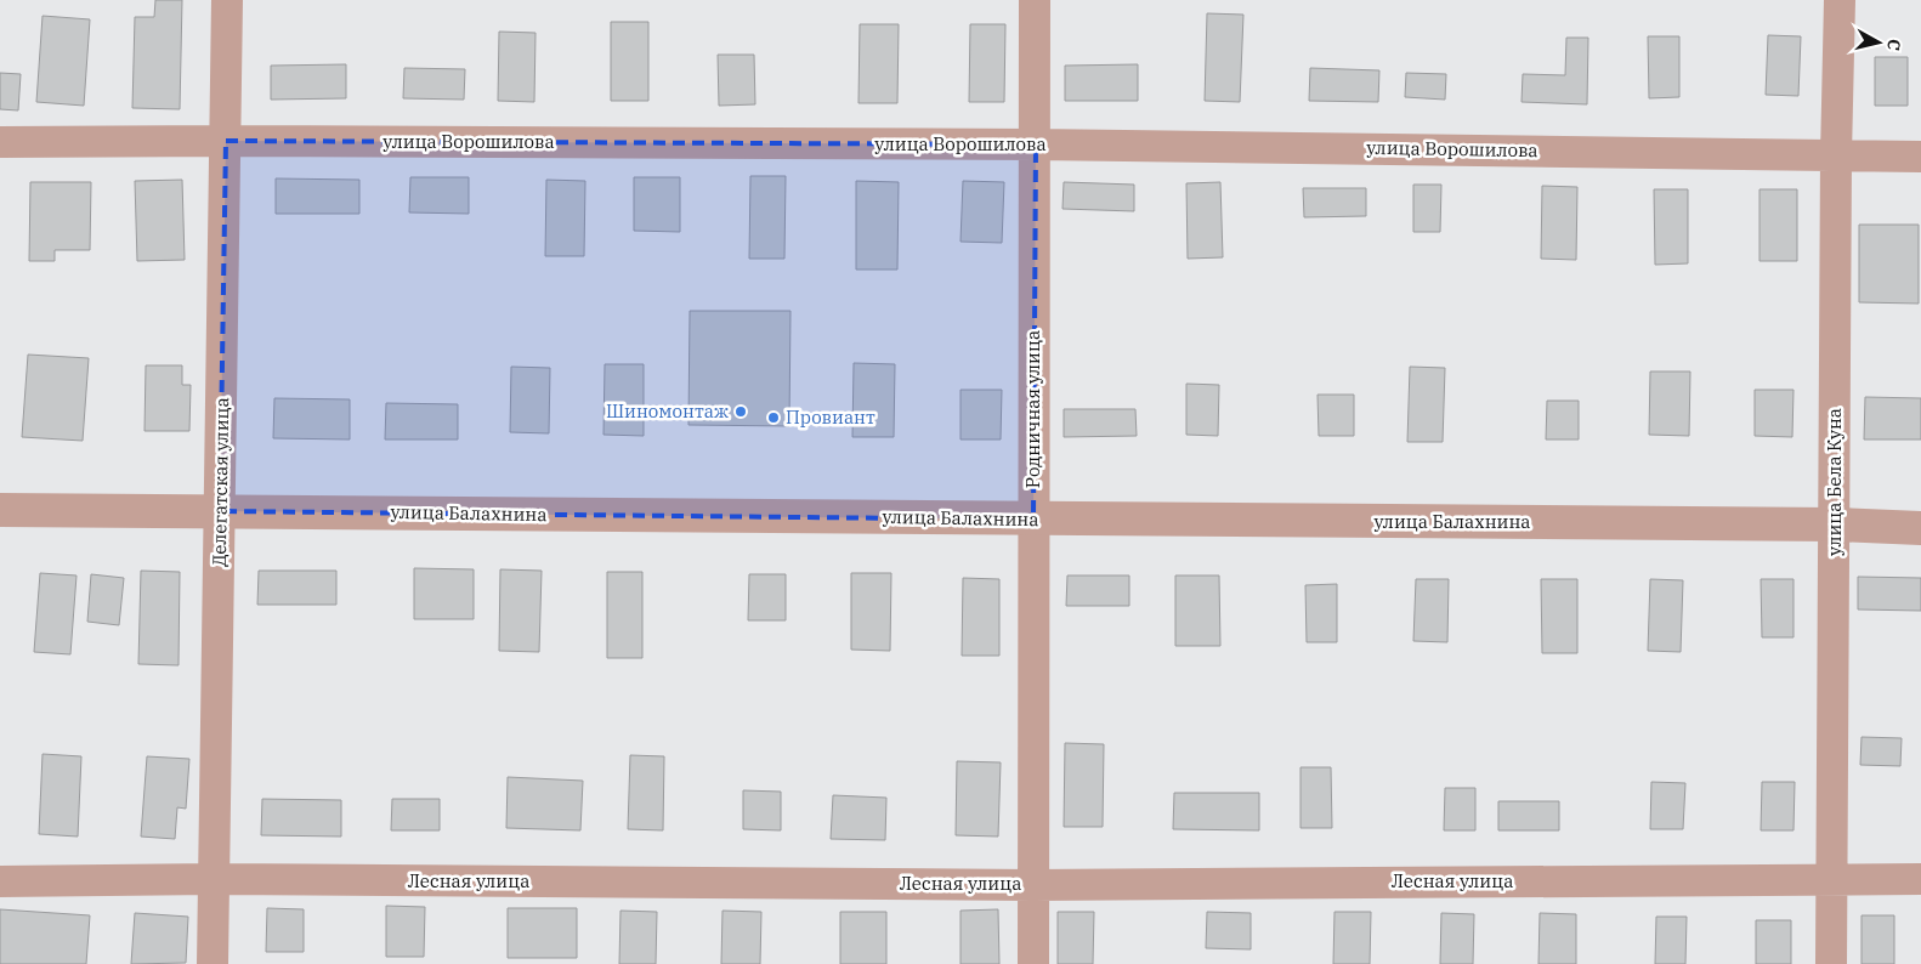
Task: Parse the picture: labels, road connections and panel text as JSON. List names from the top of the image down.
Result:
{
  "streets": {
    "street": [
      "улица Ворошилова",
      "Родничная улица",
      "Делегатская улица",
      "улица Бела Куна",
      "улица Балахнина",
      "Лесная улица"
    ]
  },
  "crossings": [
    ["улица Ворошилова", "Родничная улица"],
    ["улица Ворошилова", "Делегатская улица"],
    ["улица Ворошилова", "улица Бела Куна"],
    ["Родничная улица", "улица Балахнина"],
    ["Родничная улица", "Лесная улица"],
    ["Делегатская улица", "улица Балахнина"],
    ["Делегатская улица", "Лесная улица"],
    ["улица Бела Куна", "улица Балахнина"],
    ["улица Бела Куна", "Лесная улица"]
  ],
  "places": ["Шиномонтаж", "Провиант"],
  "north": "right"
}
